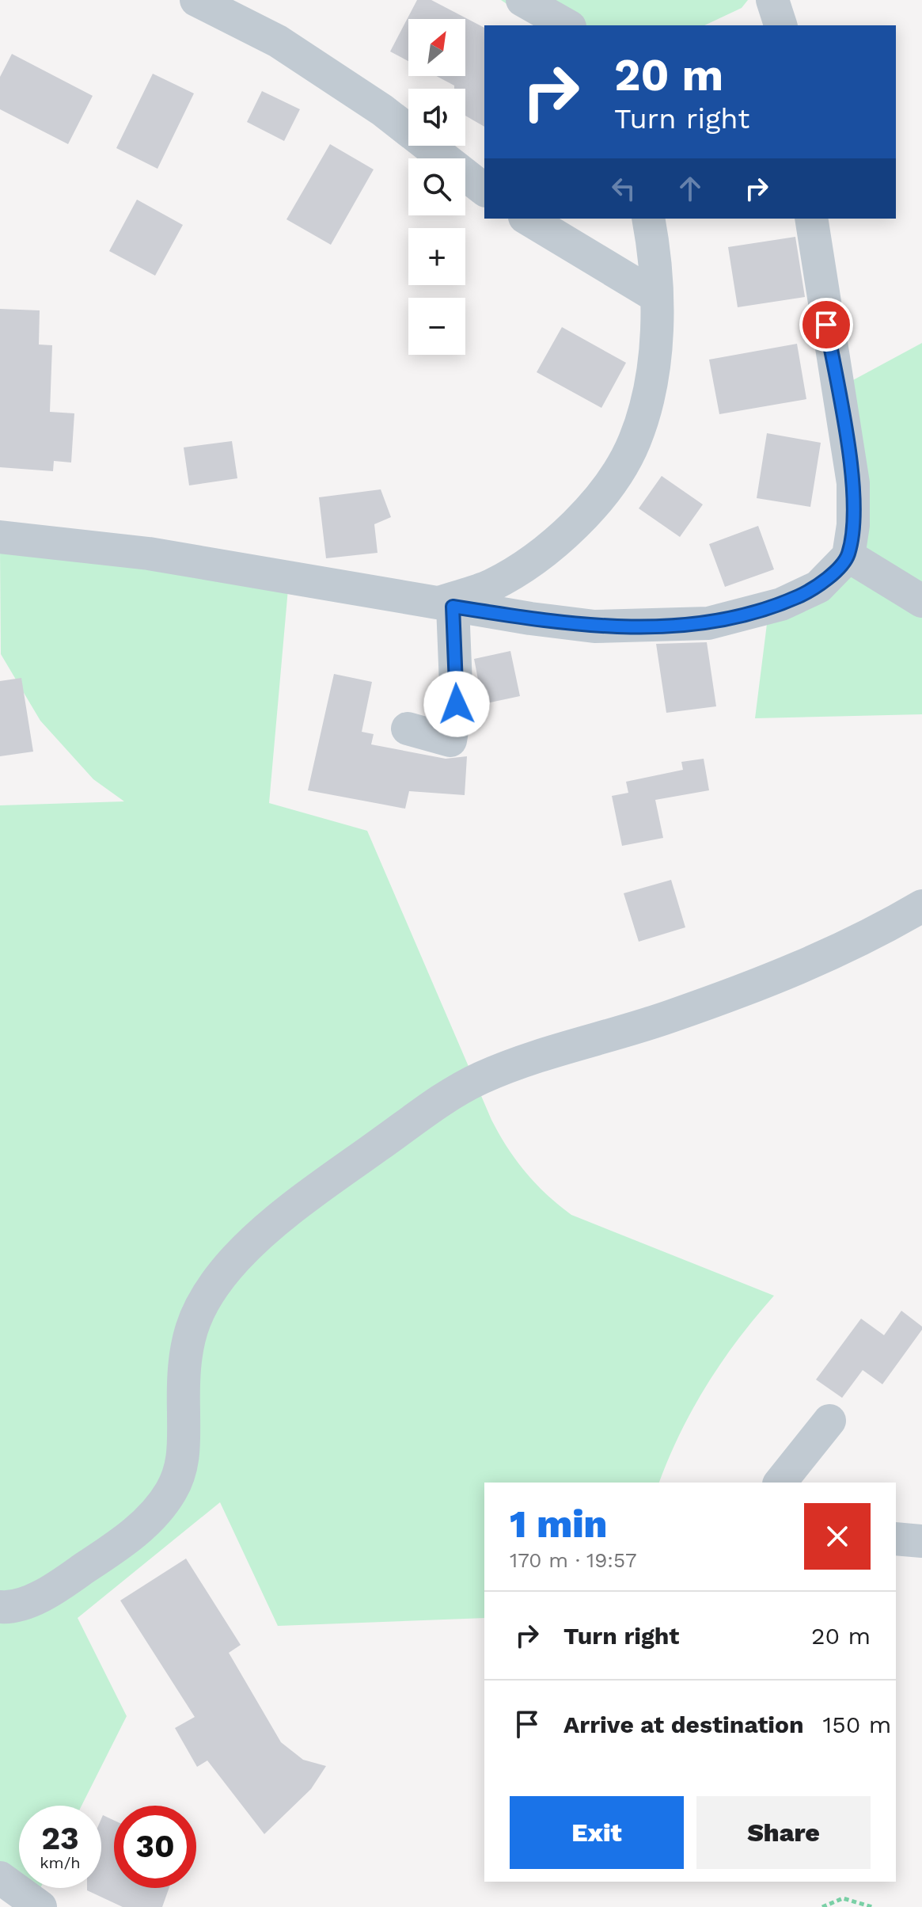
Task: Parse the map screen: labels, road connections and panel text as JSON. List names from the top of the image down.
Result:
{
  "north": "top right",
  "page": {
    "map_buttons": ["+", "−"],
    "turn": ["20 m", "Turn right"],
    "heading": ["1 min", "170 m · 19:57"],
    "list": [
      {
        "name": "Turn right",
        "value": "20 m"
      },
      {
        "name": "Arrive at destination",
        "value": "150 m"
      }
    ],
    "buttons": ["Exit", "Share"],
    "speed": "23 km/h",
    "limit": "30"
  }
}
